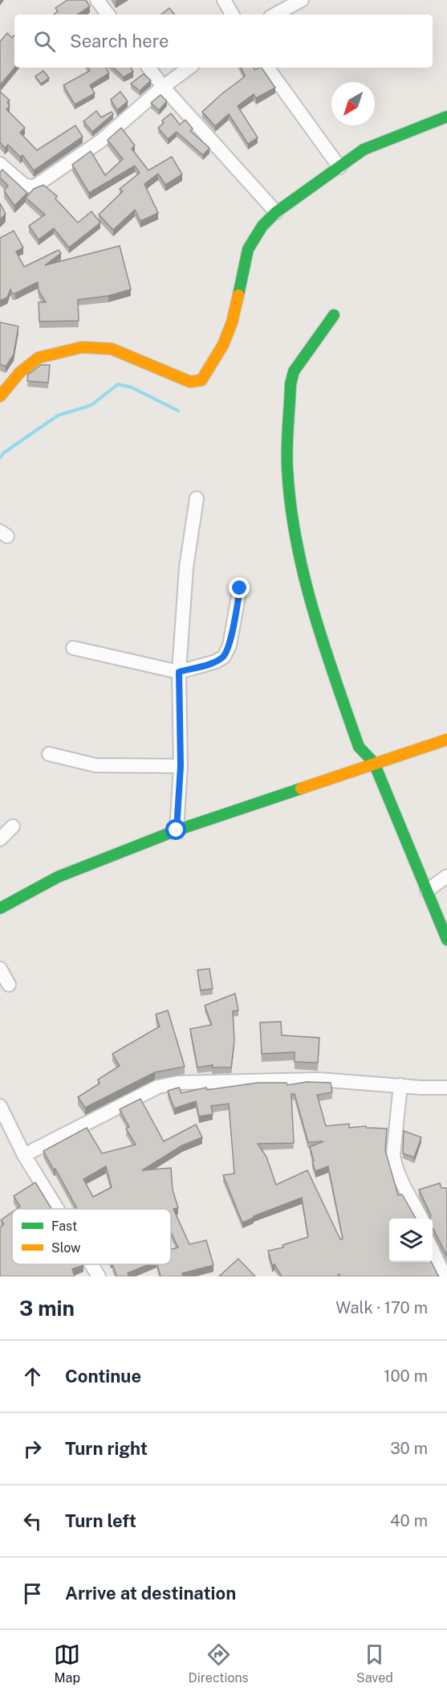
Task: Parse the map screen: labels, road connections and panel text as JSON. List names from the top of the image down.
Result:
{
  "legend": ["Fast", "Slow"],
  "north": "bottom left",
  "page": {
    "search": "Search here",
    "heading": ["3 min", "Walk · 170 m"],
    "list": [
      ["Continue", "100 m"],
      ["Turn right", "30 m"],
      ["Turn left", "40 m"],
      "Arrive at destination"
    ],
    "nav": ["Map", "Directions", "Saved"]
  }
}
